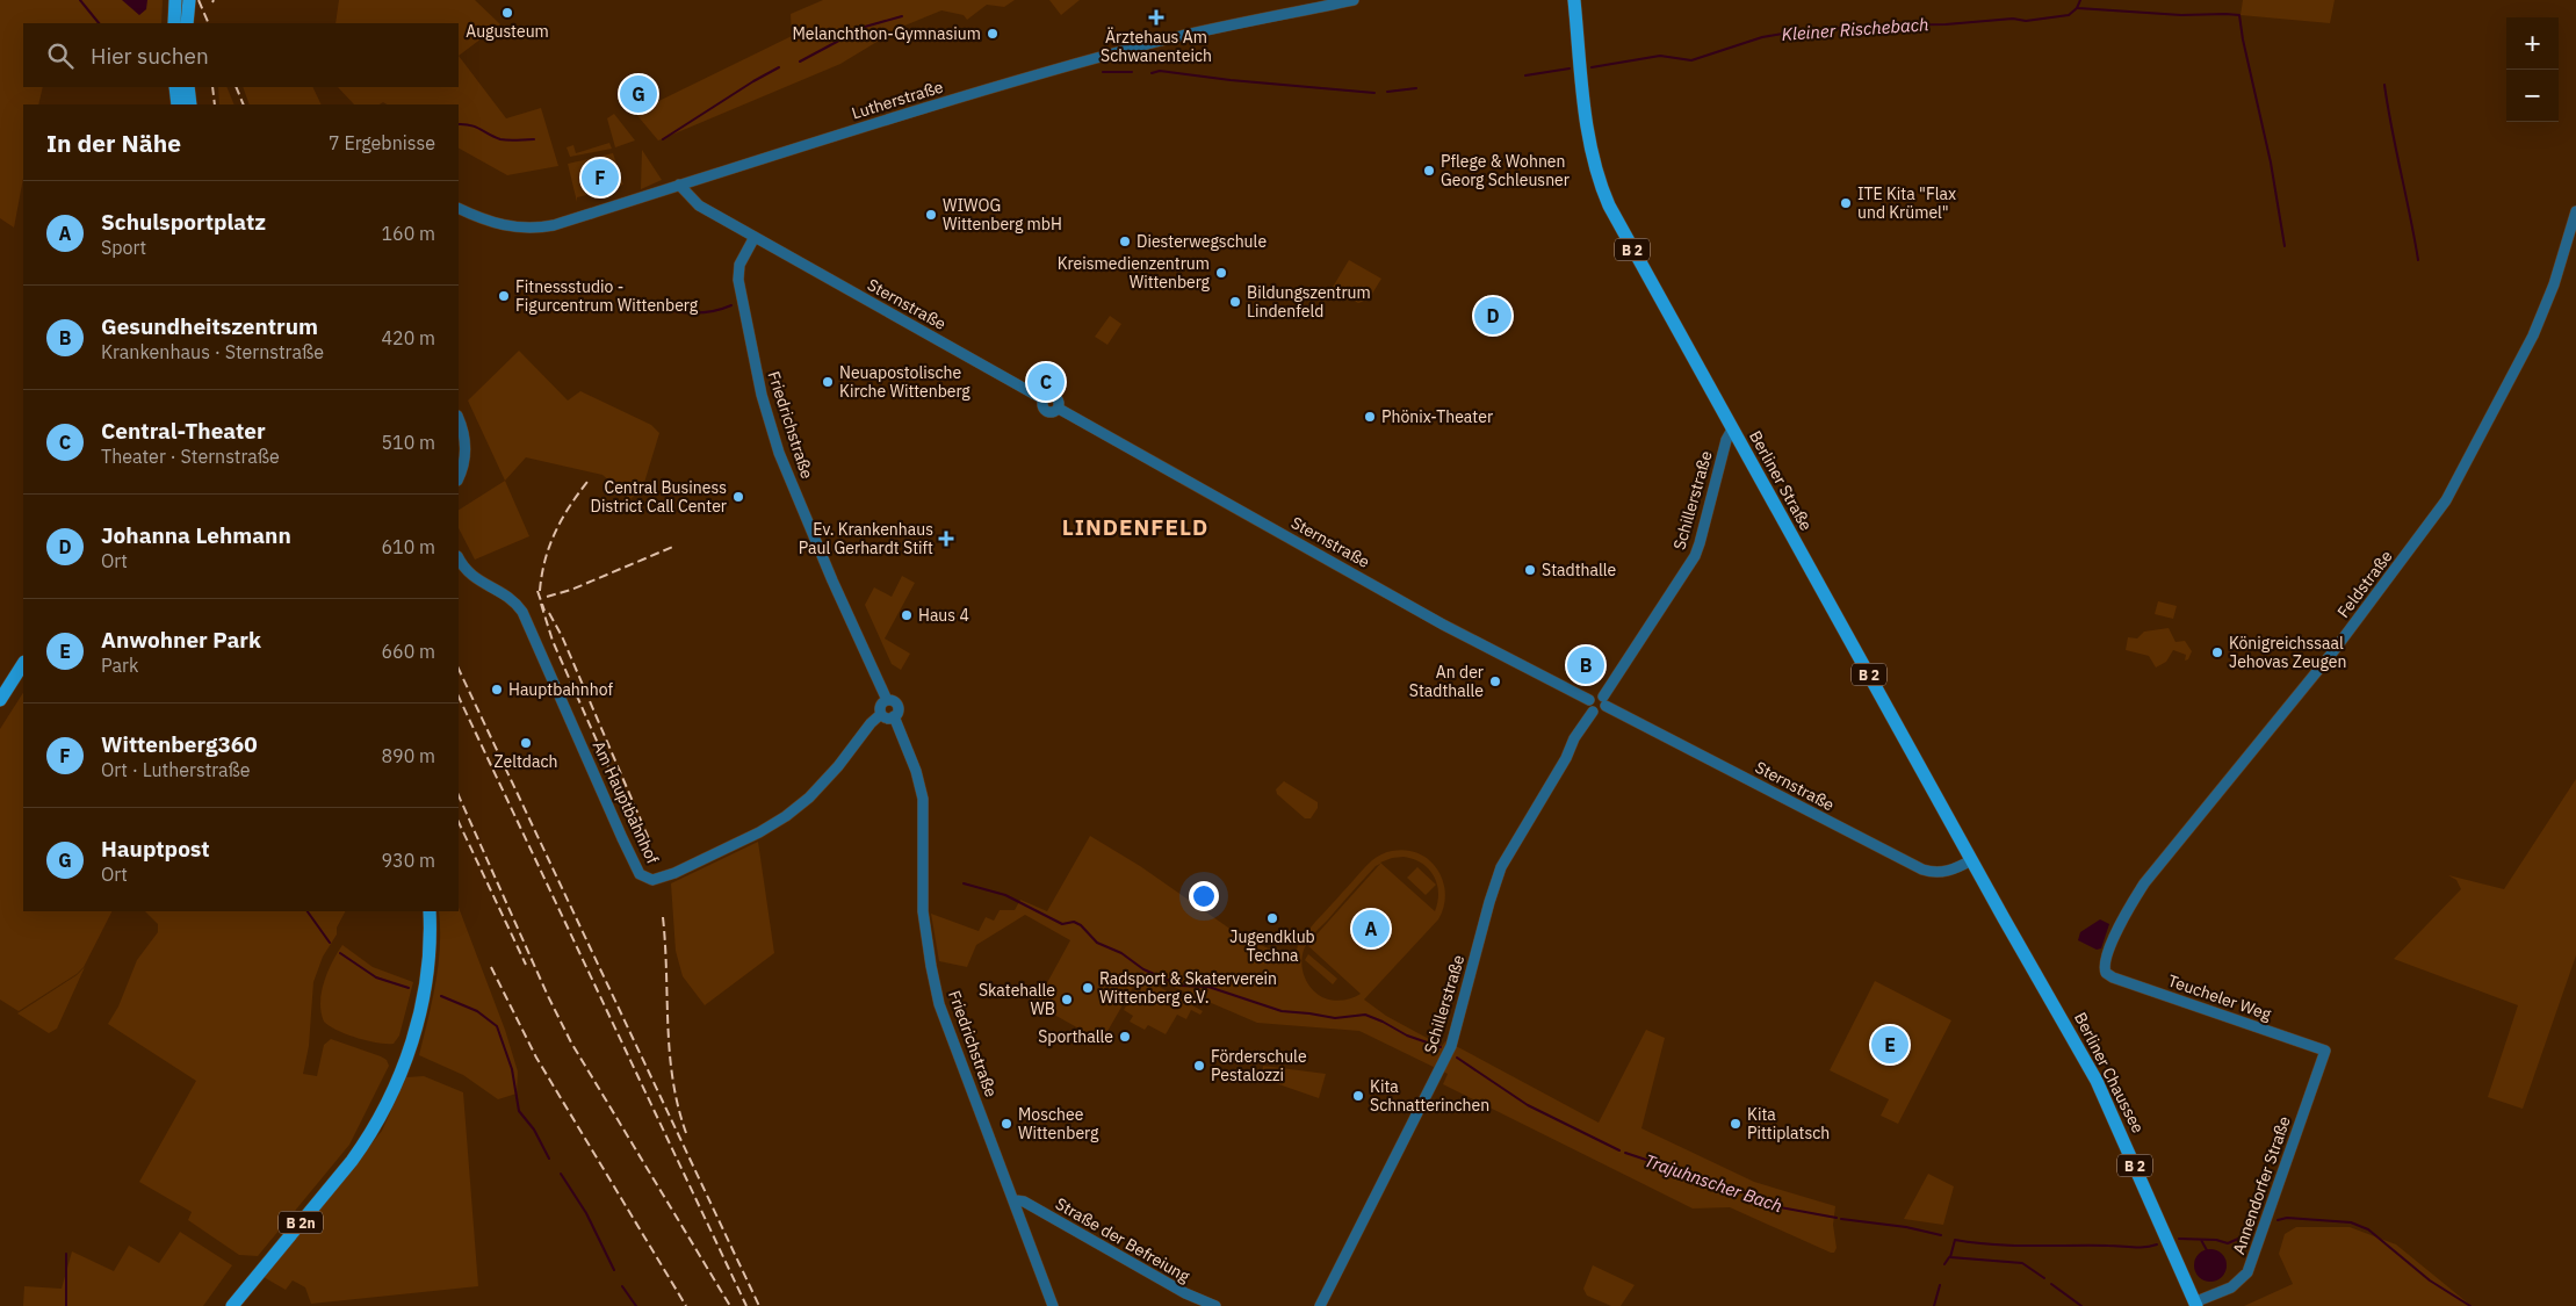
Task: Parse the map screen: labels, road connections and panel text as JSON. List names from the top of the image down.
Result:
{
  "streets": {
    "main road": [
      "B 2",
      "Berliner Straße",
      "Berliner Chaussee",
      "B 2n"
    ],
    "street": [
      "Lutherstraße",
      "Sternstraße",
      "Friedrichstraße",
      "Schillerstraße",
      "Feldstraße",
      "Am Hauptbahnhof",
      "Teucheler Weg",
      "Annendorfer Straße",
      "Straße der Befreiung"
    ]
  },
  "crossings": [
    ["Sternstraße", "Friedrichstraße"],
    ["Sternstraße", "Berliner Straße"],
    ["Sternstraße", "Schillerstraße"],
    ["Friedrichstraße", "Am Hauptbahnhof"],
    ["Friedrichstraße", "Straße der Befreiung"],
    ["Berliner Straße", "Schillerstraße"],
    ["Berliner Straße", "Berliner Chaussee"],
    ["Feldstraße", "Teucheler Weg"],
    ["Teucheler Weg", "Annendorfer Straße"],
    ["Berliner Chaussee", "Annendorfer Straße"]
  ],
  "districts": ["LINDENFELD"],
  "water": ["Kleiner Rischebach", "Trajuhnscher Bach"],
  "places": {
    "other": [
      "Augusteum",
      "Melanchthon-Gymnasium",
      "Pflege & Wohnen Georg Schleusner",
      "ITE Kita \"Flax und Krümel\"",
      "WIWOG Wittenberg mbH",
      "Diesterwegschule",
      "Kreismedienzentrum Wittenberg",
      "Fitnessstudio - Figurcentrum Wittenberg",
      "Bildungszentrum Lindenfeld",
      "Neuapostolische Kirche Wittenberg",
      "Phönix-Theater",
      "Central Business District Call Center",
      "Stadthalle",
      "Haus 4",
      "Königreichssaal Jehovas Zeugen",
      "An der Stadthalle",
      "Hauptbahnhof",
      "Zeltdach",
      "Jugendklub Techna",
      "Radsport & Skaterverein Wittenberg e.V.",
      "Skatehalle WB",
      "Sporthalle",
      "Förderschule Pestalozzi",
      "Kita Schnatterinchen",
      "Moschee Wittenberg",
      "Kita Pittiplatsch"
    ],
    "health": ["Ärztehaus Am Schwanenteich", "Ev. Krankenhaus Paul Gerhardt Stift"]
  },
  "page": {
    "map_buttons": ["+", "−"],
    "search": "Hier suchen",
    "pins": [
      "G",
      "F",
      "D",
      "C",
      "B",
      "A",
      "E"
    ],
    "heading": ["In der Nähe", "7 Ergebnisse"],
    "list": [
      {
        "mark": "A",
        "name": "Schulsportplatz",
        "note": "Sport",
        "value": "160 m"
      },
      {
        "mark": "B",
        "name": "Gesundheitszentrum",
        "note": "Krankenhaus · Sternstraße",
        "value": "420 m"
      },
      {
        "mark": "C",
        "name": "Central-Theater",
        "note": "Theater · Sternstraße",
        "value": "510 m"
      },
      {
        "mark": "D",
        "name": "Johanna Lehmann",
        "note": "Ort",
        "value": "610 m"
      },
      {
        "mark": "E",
        "name": "Anwohner Park",
        "note": "Park",
        "value": "660 m"
      },
      {
        "mark": "F",
        "name": "Wittenberg360",
        "note": "Ort · Lutherstraße",
        "value": "890 m"
      },
      {
        "mark": "G",
        "name": "Hauptpost",
        "note": "Ort",
        "value": "930 m"
      }
    ]
  }
}
